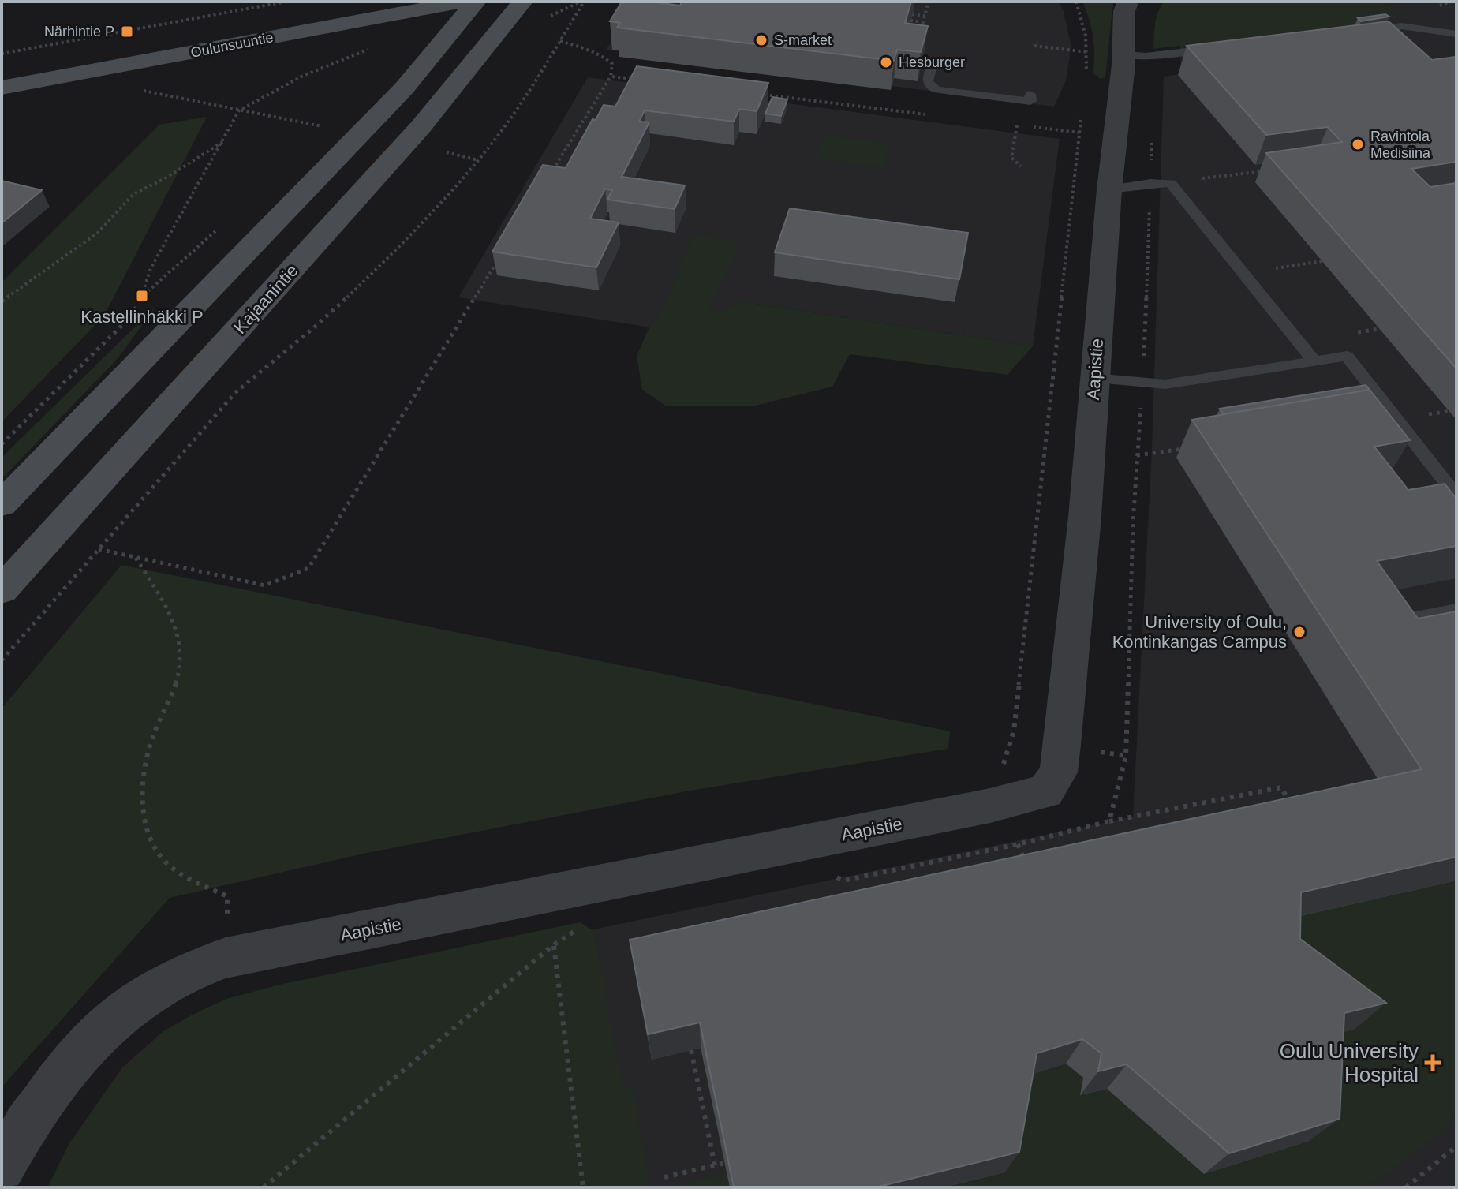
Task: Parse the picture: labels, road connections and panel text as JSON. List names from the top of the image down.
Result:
{
  "streets": {
    "main road": ["Oulunsuuntie", "Kajaanintie"],
    "street": ["Aapistie"]
  },
  "places": {
    "transit": ["Närhintie P", "Kastellinhäkki P"],
    "other": [
      "S-market",
      "Hesburger",
      "Ravintola Medisiina",
      "University of Oulu, Kontinkangas Campus"
    ],
    "health": ["Oulu University Hospital"]
  }
}
